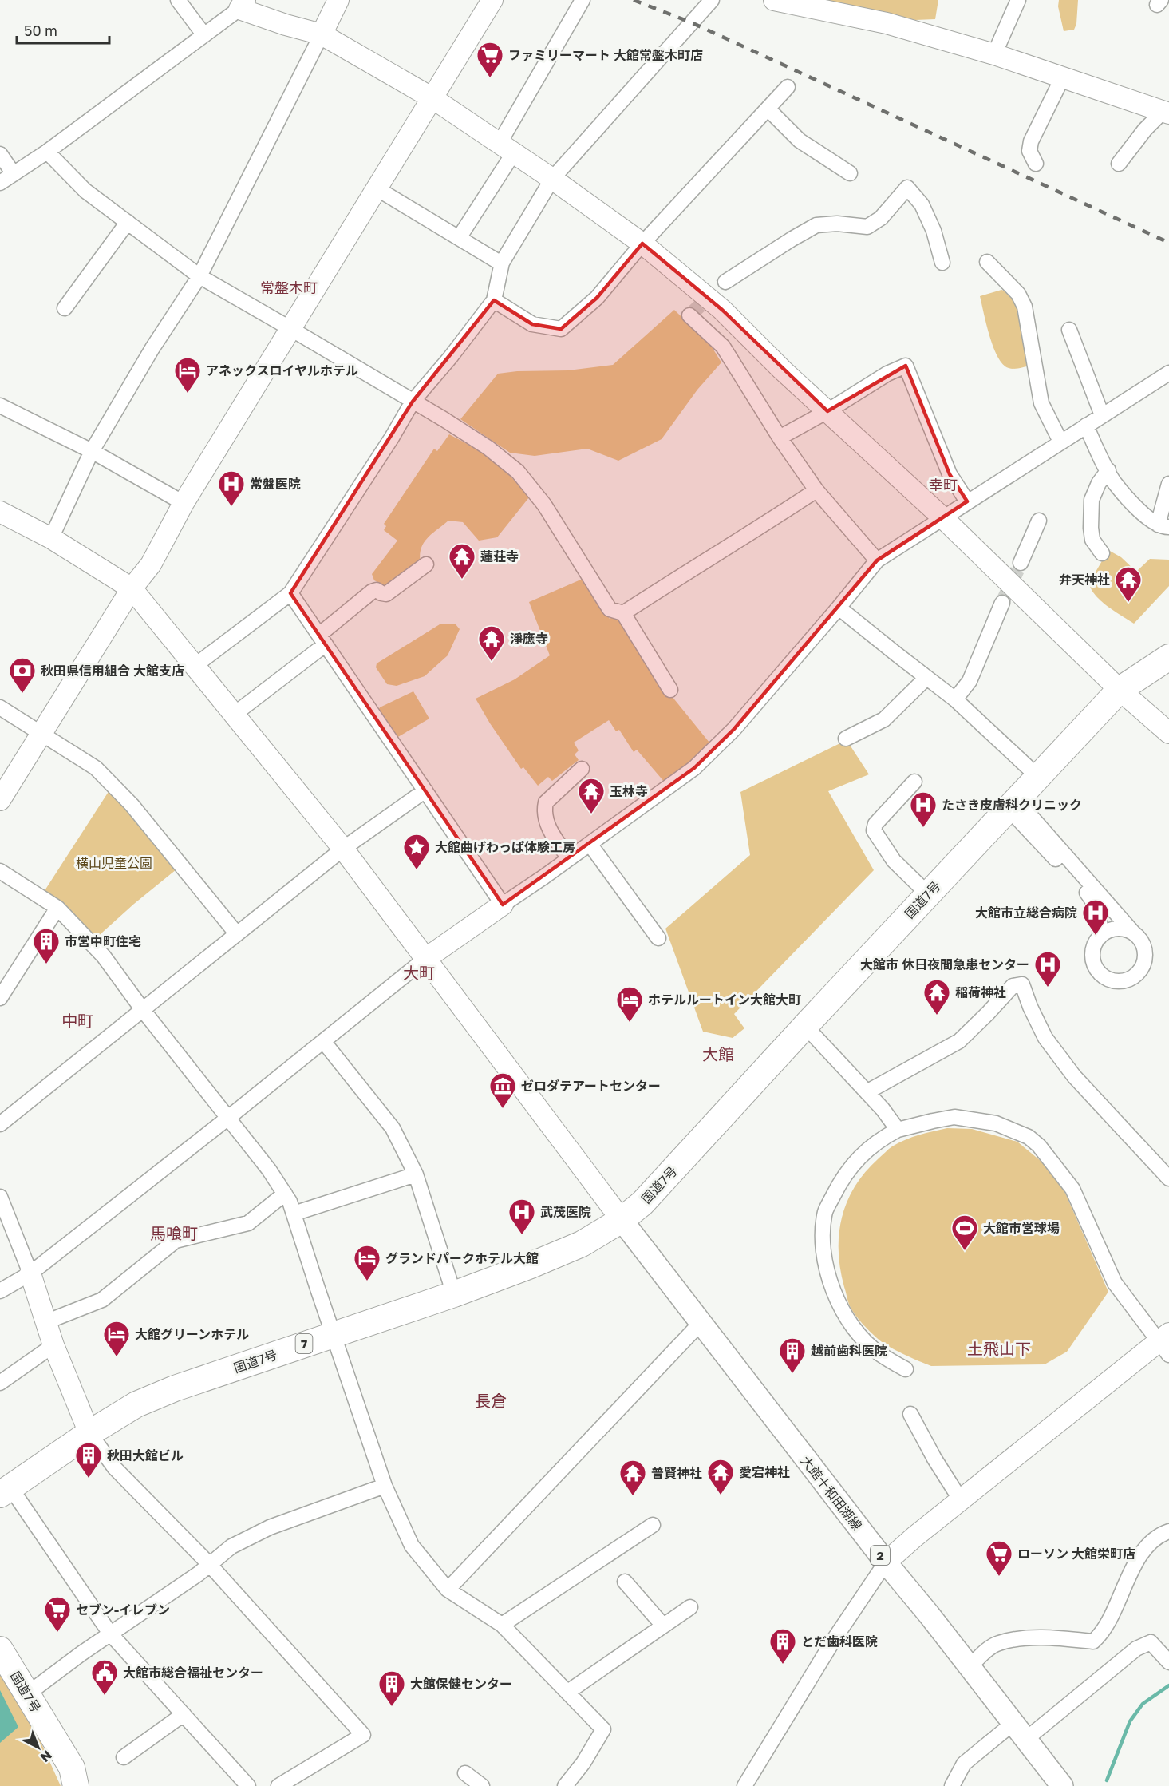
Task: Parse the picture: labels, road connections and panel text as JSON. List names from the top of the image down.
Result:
{
  "streets": {
    "highway": ["国道7号", "7"],
    "main road": ["大館十和田湖線", "2"]
  },
  "crossings": [
    ["国道7号", "大館十和田湖線"]
  ],
  "districts": [
    "常盤木町",
    "幸町",
    "大町",
    "中町",
    "大館",
    "馬喰町",
    "土飛山下",
    "長倉"
  ],
  "parks": ["横山児童公園"],
  "places": {
    "supermarket": ["ファミリーマート 大館常盤木町店", "ローソン 大館栄町店", "セブン-イレブン"],
    "hotel": [
      "アネックスロイヤルホテル",
      "ホテルルートイン大館大町",
      "グランドパークホテル大館",
      "大館グリーンホテル"
    ],
    "hospital": [
      "常盤医院",
      "たさき皮膚科クリニック",
      "大館市立総合病院",
      "大館市 休日夜間急患センター",
      "武茂医院"
    ],
    "temple": [
      "蓮荘寺",
      "弁天神社",
      "淨應寺",
      "玉林寺",
      "稲荷神社",
      "愛宕神社",
      "普賢神社"
    ],
    "bank": ["秋田県信用組合 大館支店"],
    "place": ["大館曲げわっぱ体験工房"],
    "building": [
      "市営中町住宅",
      "越前歯科医院",
      "秋田大館ビル",
      "とだ歯科医院",
      "大館保健センター"
    ],
    "museum": ["ゼロダテアートセンター"],
    "sports": ["大館市営球場"],
    "public building": ["大館市総合福祉センター"]
  },
  "scale_bar": "50 m",
  "north": "bottom right"
}
